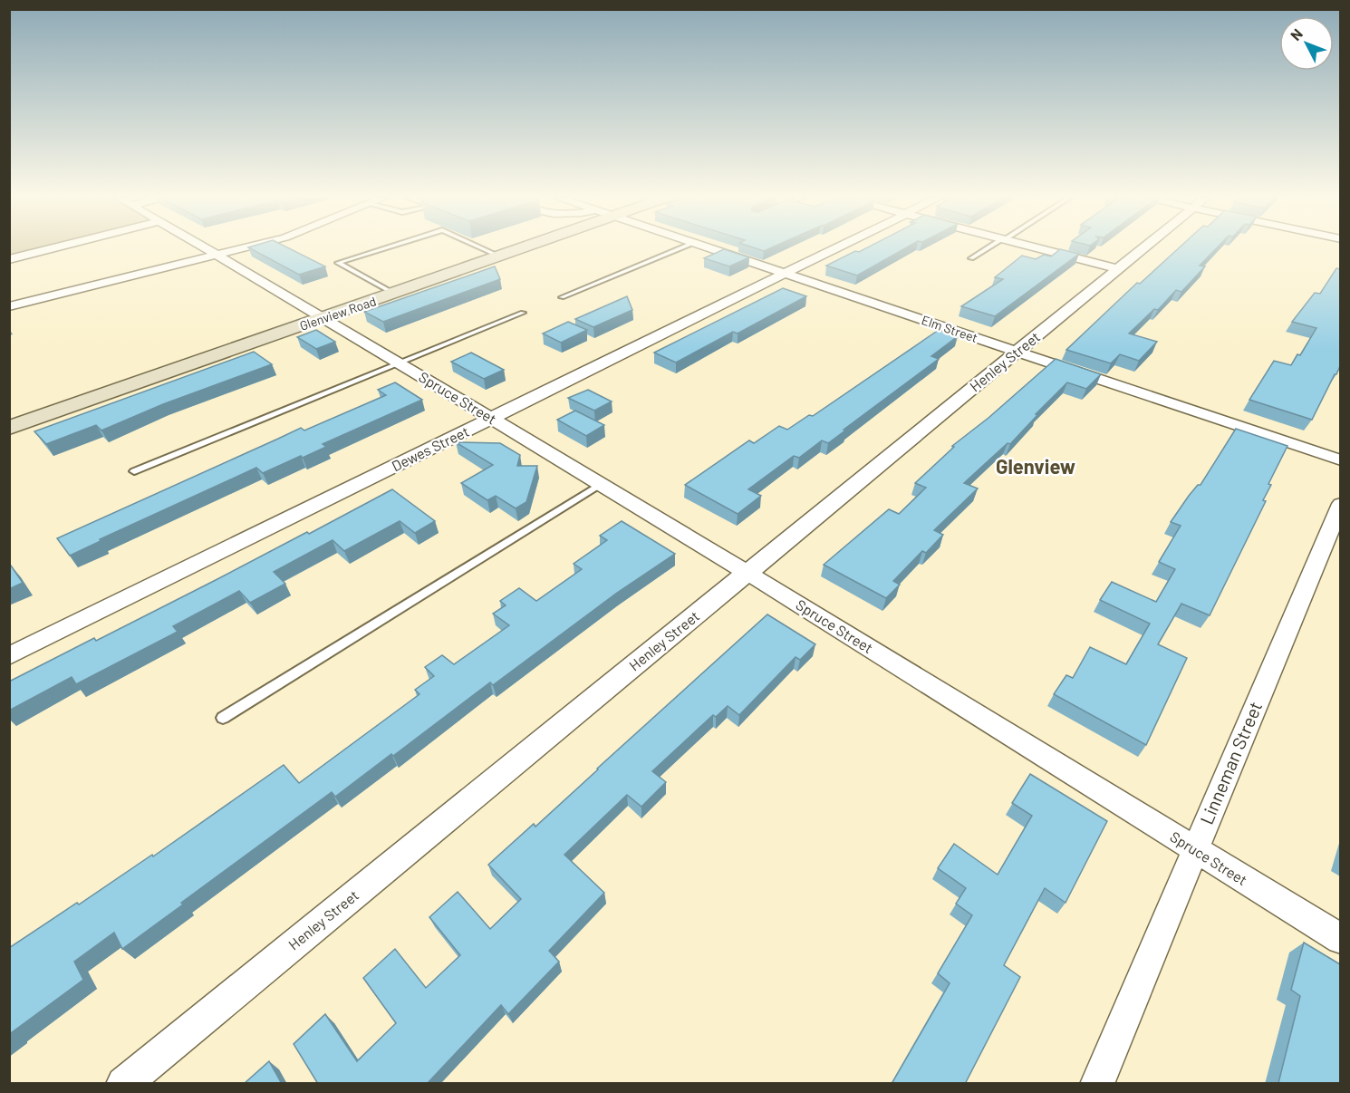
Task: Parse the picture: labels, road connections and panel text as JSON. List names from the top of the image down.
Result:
{
  "streets": {
    "main road": ["Glenview Road"],
    "street": [
      "Elm Street",
      "Henley Street",
      "Spruce Street",
      "Dewes Street",
      "Linneman Street"
    ]
  },
  "crossings": [
    ["Glenview Road", "Spruce Street"],
    ["Elm Street", "Henley Street"],
    ["Elm Street", "Dewes Street"],
    ["Henley Street", "Spruce Street"],
    ["Spruce Street", "Dewes Street"],
    ["Spruce Street", "Linneman Street"]
  ],
  "districts": ["Glenview"],
  "north": "top left"
}
